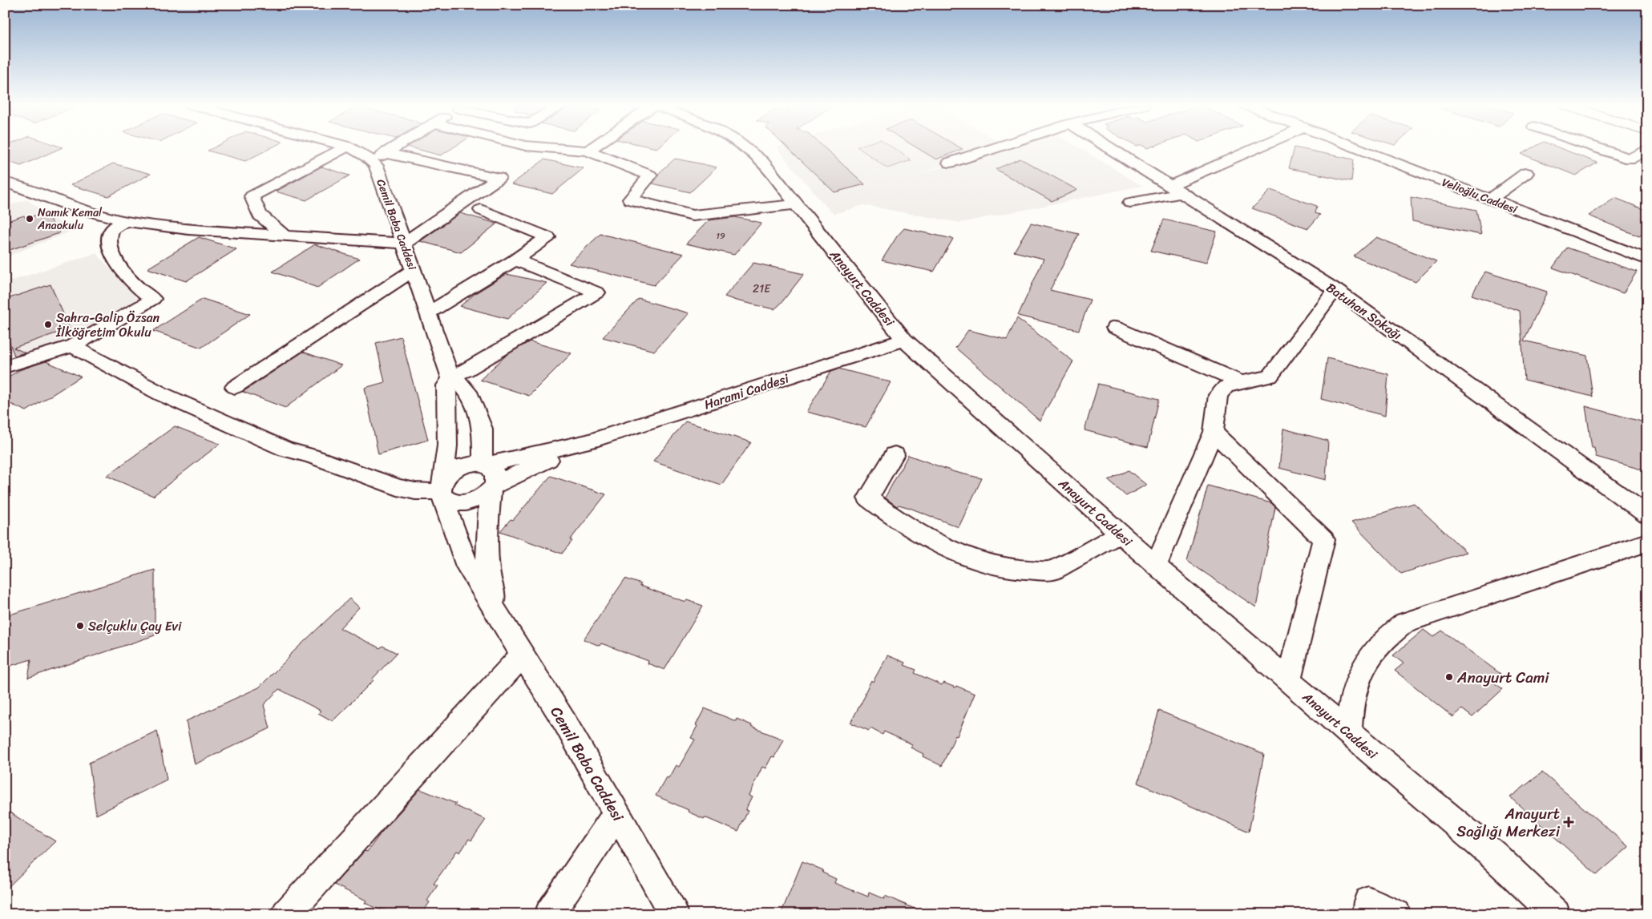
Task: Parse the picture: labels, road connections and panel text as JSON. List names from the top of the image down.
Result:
{
  "streets": {
    "street": [
      "Velioğlu Caddesi",
      "Cemil Baba Caddesi",
      "Anayurt Caddesi",
      "Batuhan Sokağı",
      "Harami Caddesi"
    ]
  },
  "crossings": [
    ["Anayurt Caddesi", "Harami Caddesi"]
  ],
  "places": {
    "other": [
      "Namık Kemal Anaokulu",
      "Sahra-Galip Özsan İlköğretim Okulu",
      "Selçuklu Çay Evi",
      "Anayurt Cami"
    ],
    "health": ["Anayurt Sağlığı Merkezi"]
  },
  "house_numbers": ["19", "21E"]
}
